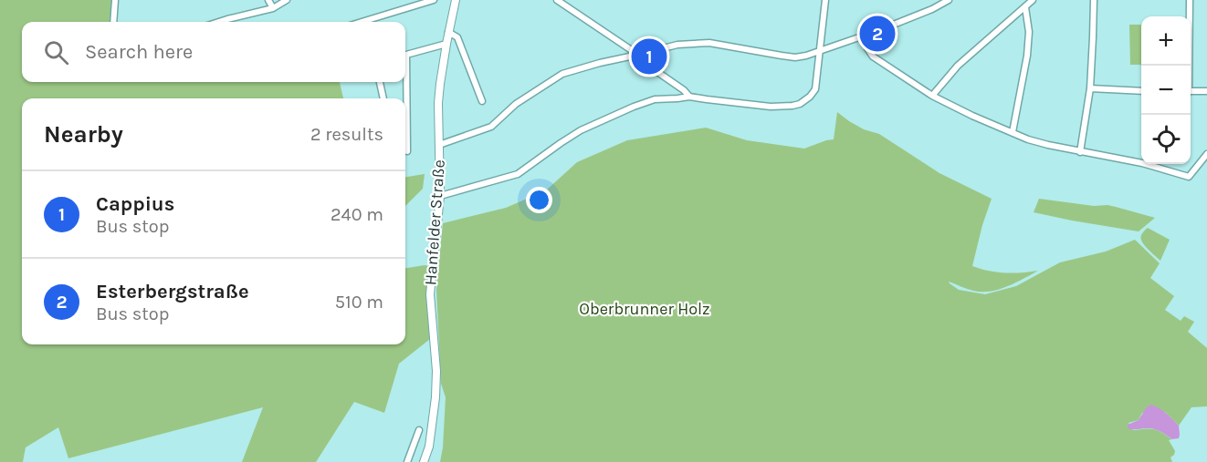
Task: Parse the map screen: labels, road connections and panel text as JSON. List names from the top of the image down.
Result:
{
  "streets": {
    "street": ["Hanfelder Straße"]
  },
  "parks": ["Oberbrunner Holz"],
  "page": {
    "pins": ["2", "1"],
    "map_buttons": ["+", "−"],
    "search": "Search here",
    "heading": ["Nearby", "2 results"],
    "list": [
      {
        "mark": "1",
        "name": "Cappius",
        "note": "Bus stop",
        "value": "240 m"
      },
      {
        "mark": "2",
        "name": "Esterbergstraße",
        "note": "Bus stop",
        "value": "510 m"
      }
    ]
  }
}
